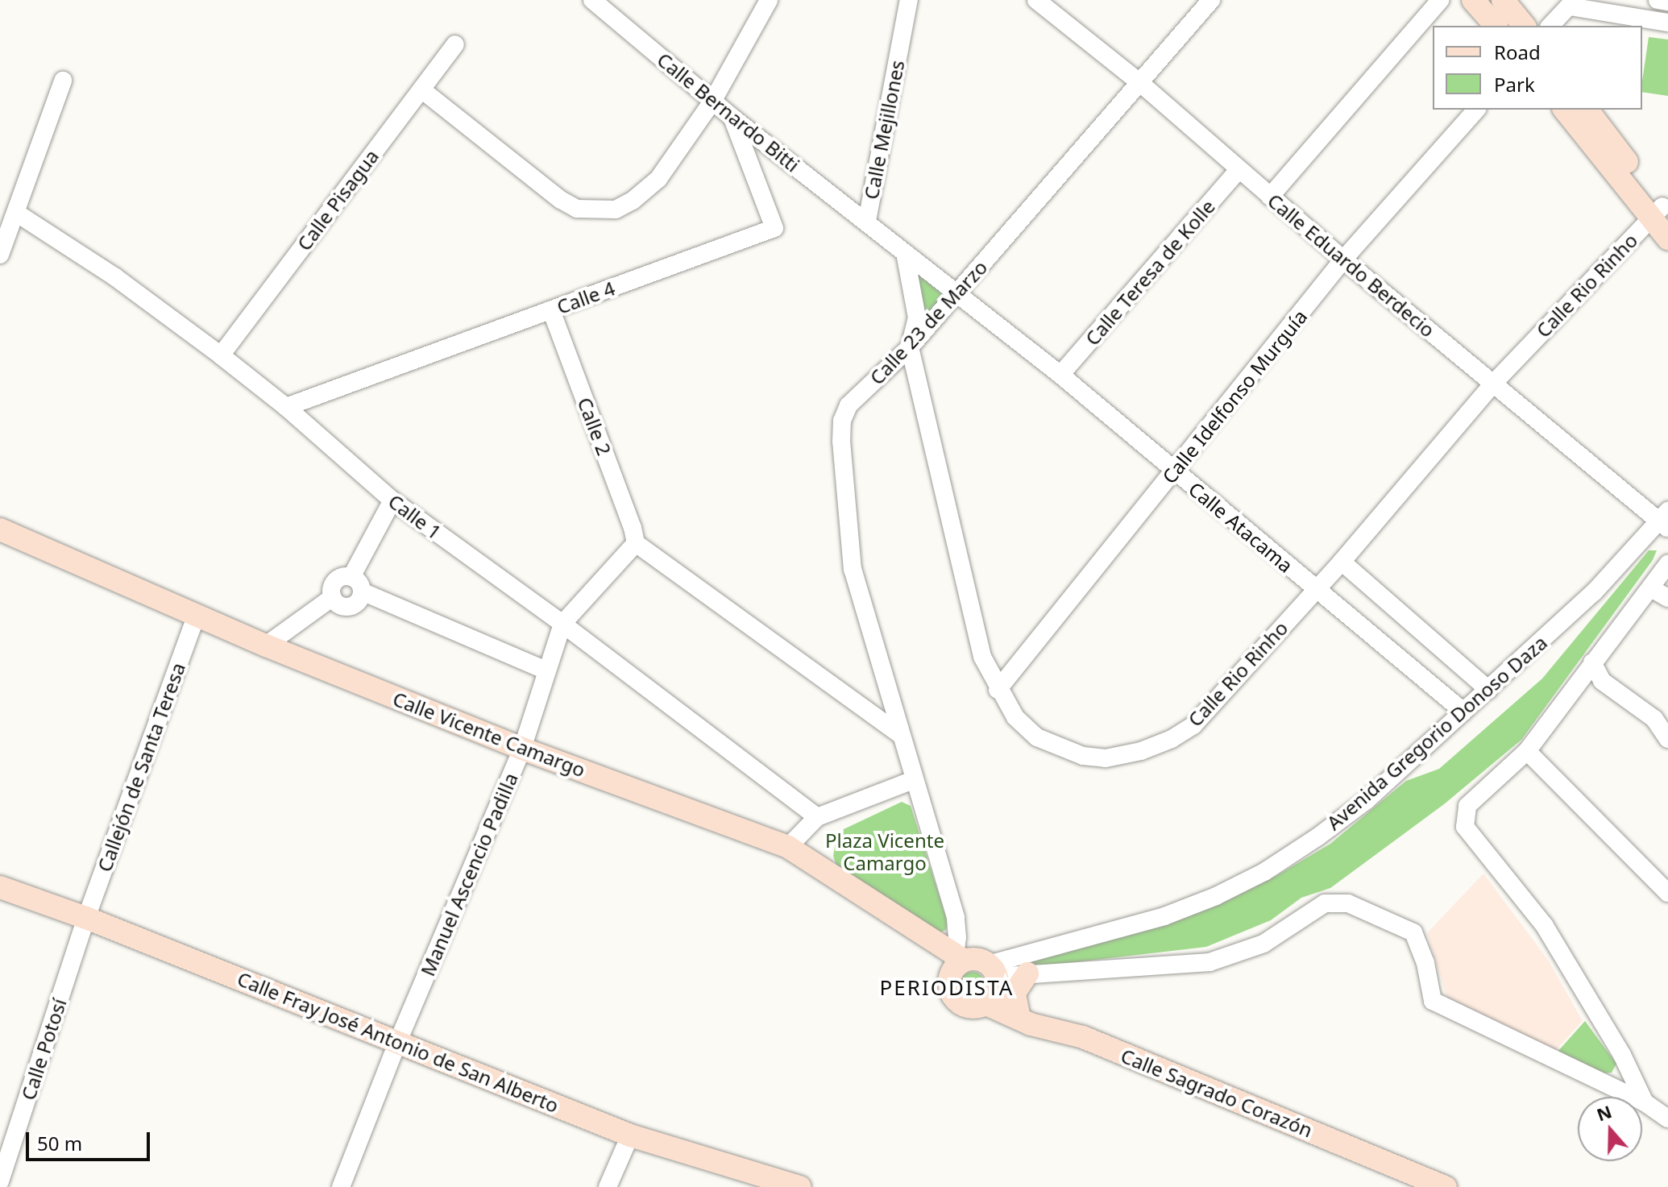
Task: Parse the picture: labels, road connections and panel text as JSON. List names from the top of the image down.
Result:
{
  "streets": {
    "main road": ["Calle Vicente Camargo", "Calle Fray José Antonio de San Alberto", "Calle Sagrado Corazón"],
    "street": [
      "Calle Bernardo Bitti",
      "Calle Mejillones",
      "Calle Pisagua",
      "Calle Eduardo Berdecio",
      "Calle Teresa de Kolle",
      "Calle Rio Rinho",
      "Calle 4",
      "Calle 23 de Marzo",
      "Calle Idelfonso Murguía",
      "Calle 2",
      "Calle 1",
      "Calle Atacama",
      "Avenida Gregorio Donoso Daza",
      "Callejón de Santa Teresa",
      "Manuel Ascencio Padilla",
      "Calle Potosí"
    ]
  },
  "crossings": [
    ["Calle Bernardo Bitti", "Calle Mejillones"],
    ["Calle Bernardo Bitti", "Calle 4"],
    ["Calle Mejillones", "Calle Rio Rinho"],
    ["Calle Mejillones", "Calle 23 de Marzo"],
    ["Calle Mejillones", "Calle Atacama"],
    ["Calle Pisagua", "Calle 1"],
    ["Calle Eduardo Berdecio", "Calle Teresa de Kolle"],
    ["Calle Eduardo Berdecio", "Calle Rio Rinho"],
    ["Calle Eduardo Berdecio", "Calle 23 de Marzo"],
    ["Calle Eduardo Berdecio", "Calle Idelfonso Murguía"],
    ["Calle Eduardo Berdecio", "Avenida Gregorio Donoso Daza"],
    ["Calle Teresa de Kolle", "Calle Atacama"],
    ["Calle Rio Rinho", "Calle 23 de Marzo"],
    ["Calle Rio Rinho", "Calle Idelfonso Murguía"],
    ["Calle Rio Rinho", "Calle Atacama"],
    ["Calle 4", "Calle 2"],
    ["Calle 4", "Calle 1"],
    ["Calle 23 de Marzo", "Calle Atacama"],
    ["Calle 23 de Marzo", "Avenida Gregorio Donoso Daza"],
    ["Calle 23 de Marzo", "Calle Vicente Camargo"],
    ["Calle 23 de Marzo", "Calle Sagrado Corazón"],
    ["Calle Idelfonso Murguía", "Calle Atacama"],
    ["Calle 2", "Manuel Ascencio Padilla"],
    ["Calle 1", "Manuel Ascencio Padilla"],
    ["Calle Atacama", "Avenida Gregorio Donoso Daza"],
    ["Avenida Gregorio Donoso Daza", "Calle Vicente Camargo"],
    ["Avenida Gregorio Donoso Daza", "Calle Sagrado Corazón"],
    ["Calle Vicente Camargo", "Callejón de Santa Teresa"],
    ["Calle Vicente Camargo", "Manuel Ascencio Padilla"],
    ["Calle Vicente Camargo", "Calle Sagrado Corazón"],
    ["Callejón de Santa Teresa", "Calle Fray José Antonio de San Alberto"],
    ["Callejón de Santa Teresa", "Calle Potosí"],
    ["Manuel Ascencio Padilla", "Calle Fray José Antonio de San Alberto"],
    ["Calle Fray José Antonio de San Alberto", "Calle Potosí"]
  ],
  "districts": ["PERIODISTA"],
  "parks": ["Plaza Vicente Camargo"],
  "legend": ["Road", "Park"],
  "scale_bar": "50 m",
  "north": "top"
}
